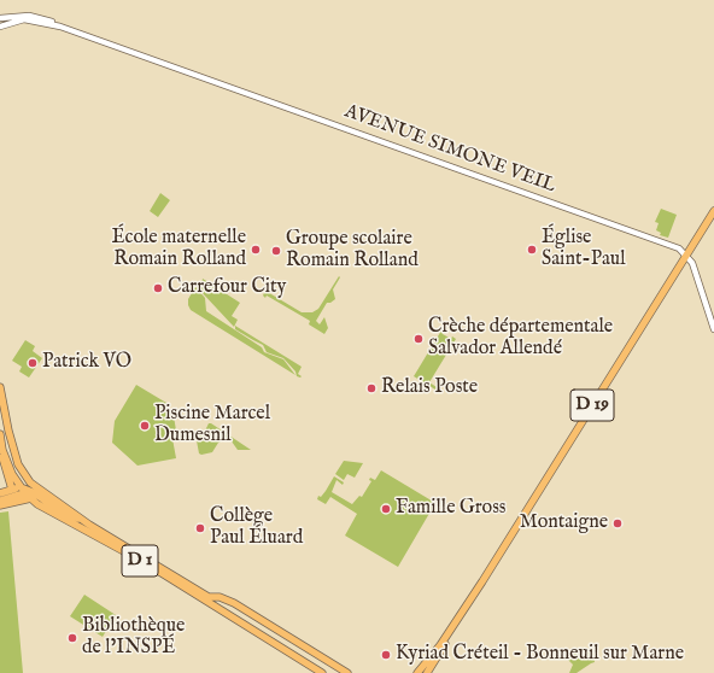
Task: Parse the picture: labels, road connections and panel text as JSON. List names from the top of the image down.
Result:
{
  "streets": {
    "main road": ["D 19", "D 1"],
    "street": ["AVENUE SIMONE VEIL"]
  },
  "crossings": [
    ["AVENUE SIMONE VEIL", "D 19"]
  ],
  "places": [
    "École maternelle Romain Rolland",
    "Église Saint-Paul",
    "Groupe scolaire Romain Rolland",
    "Carrefour City",
    "Crèche départementale Salvador Allendé",
    "Patrick VO",
    "Relais Poste",
    "Piscine Marcel Dumesnil",
    "Famille Gross",
    "Montaigne",
    "Collège Paul Éluard",
    "Bibliothèque de l’INSPÉ",
    "Kyriad Créteil - Bonneuil sur Marne"
  ]
}
